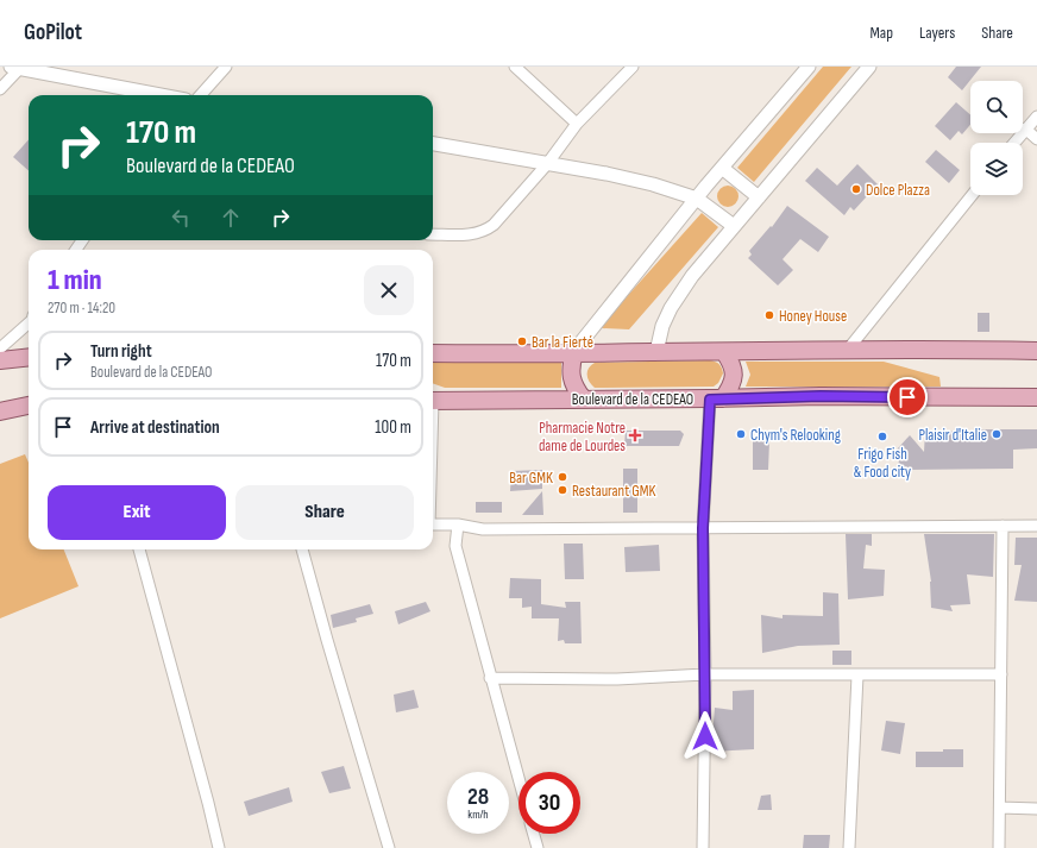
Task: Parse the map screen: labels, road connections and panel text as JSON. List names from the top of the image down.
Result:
{
  "streets": {
    "main road": ["Boulevard de la CEDEAO"]
  },
  "places": {
    "other": [
      "Dolce Plazza",
      "Honey House",
      "Bar la Fierté",
      "Chym's Relooking",
      "Plaisir d'Italie",
      "Frigo Fish & Food city",
      "Bar GMK",
      "Restaurant GMK"
    ],
    "health": ["Pharmacie Notre dame de Lourdes"]
  },
  "page": {
    "header": "GoPilot",
    "nav": ["Map", "Layers", "Share"],
    "turn": ["170 m", "Boulevard de la CEDEAO"],
    "heading": ["1 min", "270 m · 14:20"],
    "list": [
      {
        "name": "Turn right",
        "note": "Boulevard de la CEDEAO",
        "value": "170 m"
      },
      {
        "name": "Arrive at destination",
        "value": "100 m"
      }
    ],
    "buttons": ["Exit", "Share"],
    "speed": "28 km/h",
    "limit": "30"
  }
}
